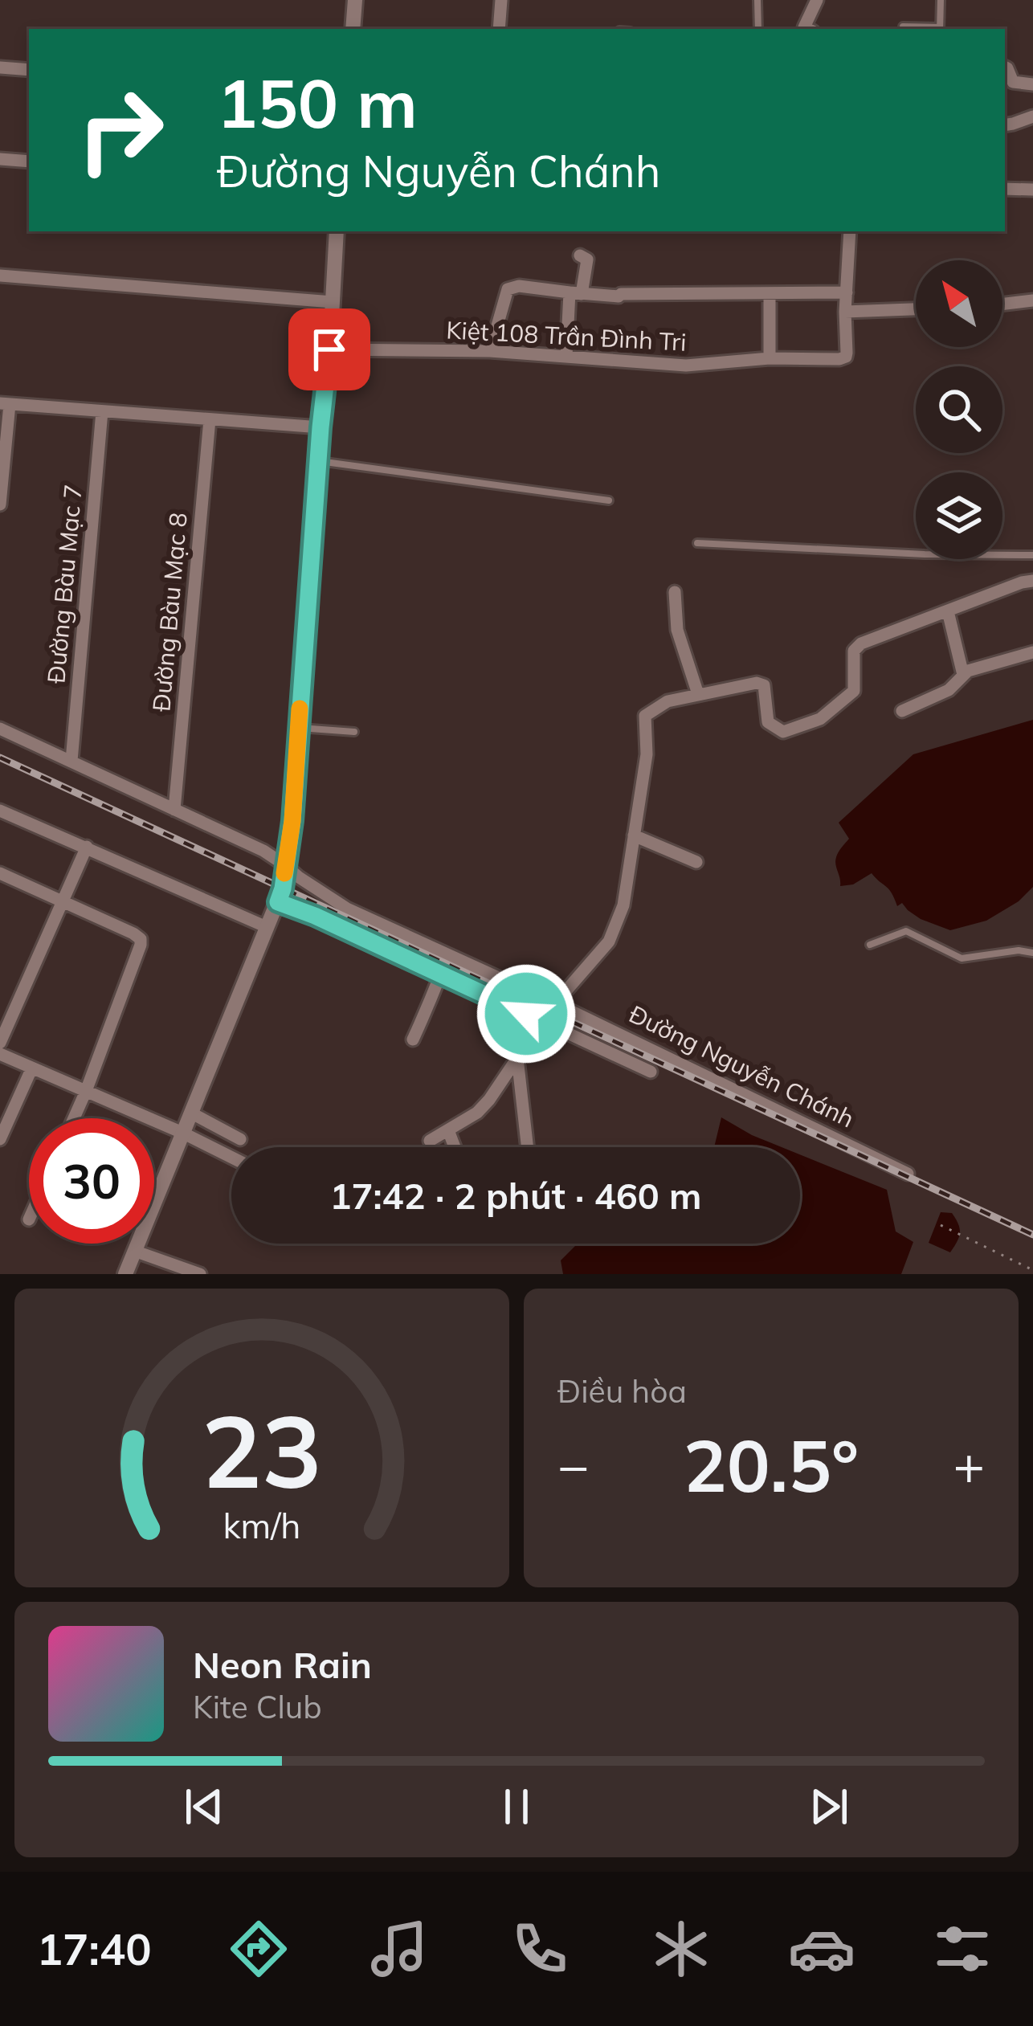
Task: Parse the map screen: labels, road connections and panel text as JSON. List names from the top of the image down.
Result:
{
  "streets": {
    "street": [
      "Kiệt 108 Trần Đình Tri",
      "Đường Bàu Mạc 7",
      "Đường Bàu Mạc 8",
      "Đường Nguyễn Chánh"
    ]
  },
  "crossings": [
    ["Đường Bàu Mạc 7", "Đường Nguyễn Chánh"],
    ["Đường Bàu Mạc 8", "Đường Nguyễn Chánh"]
  ],
  "north": "top left",
  "page": {
    "turn": ["150 m", "Đường Nguyễn Chánh"],
    "limit": "30",
    "trip": "17:42 · 2 phút · 460 m",
    "tile": "Điều hòa",
    "heat": ["−", "20.5°", "+"],
    "song": ["Neon Rain", "Kite Club"],
    "tabs": "17:40",
    "gauge": ["23", "km/h"]
  }
}
